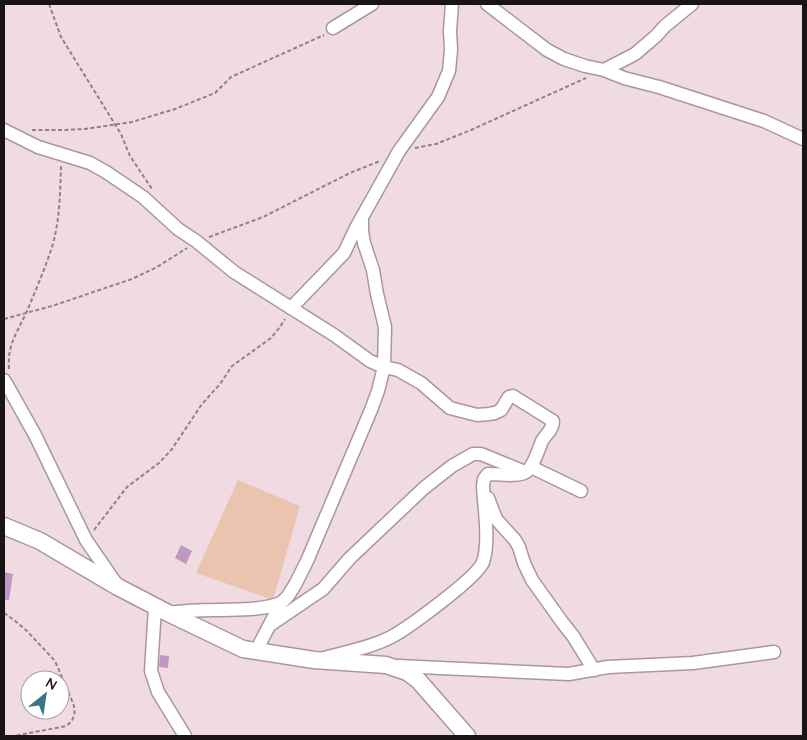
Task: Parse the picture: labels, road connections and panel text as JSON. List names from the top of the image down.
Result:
{
  "north": "top right"
}
